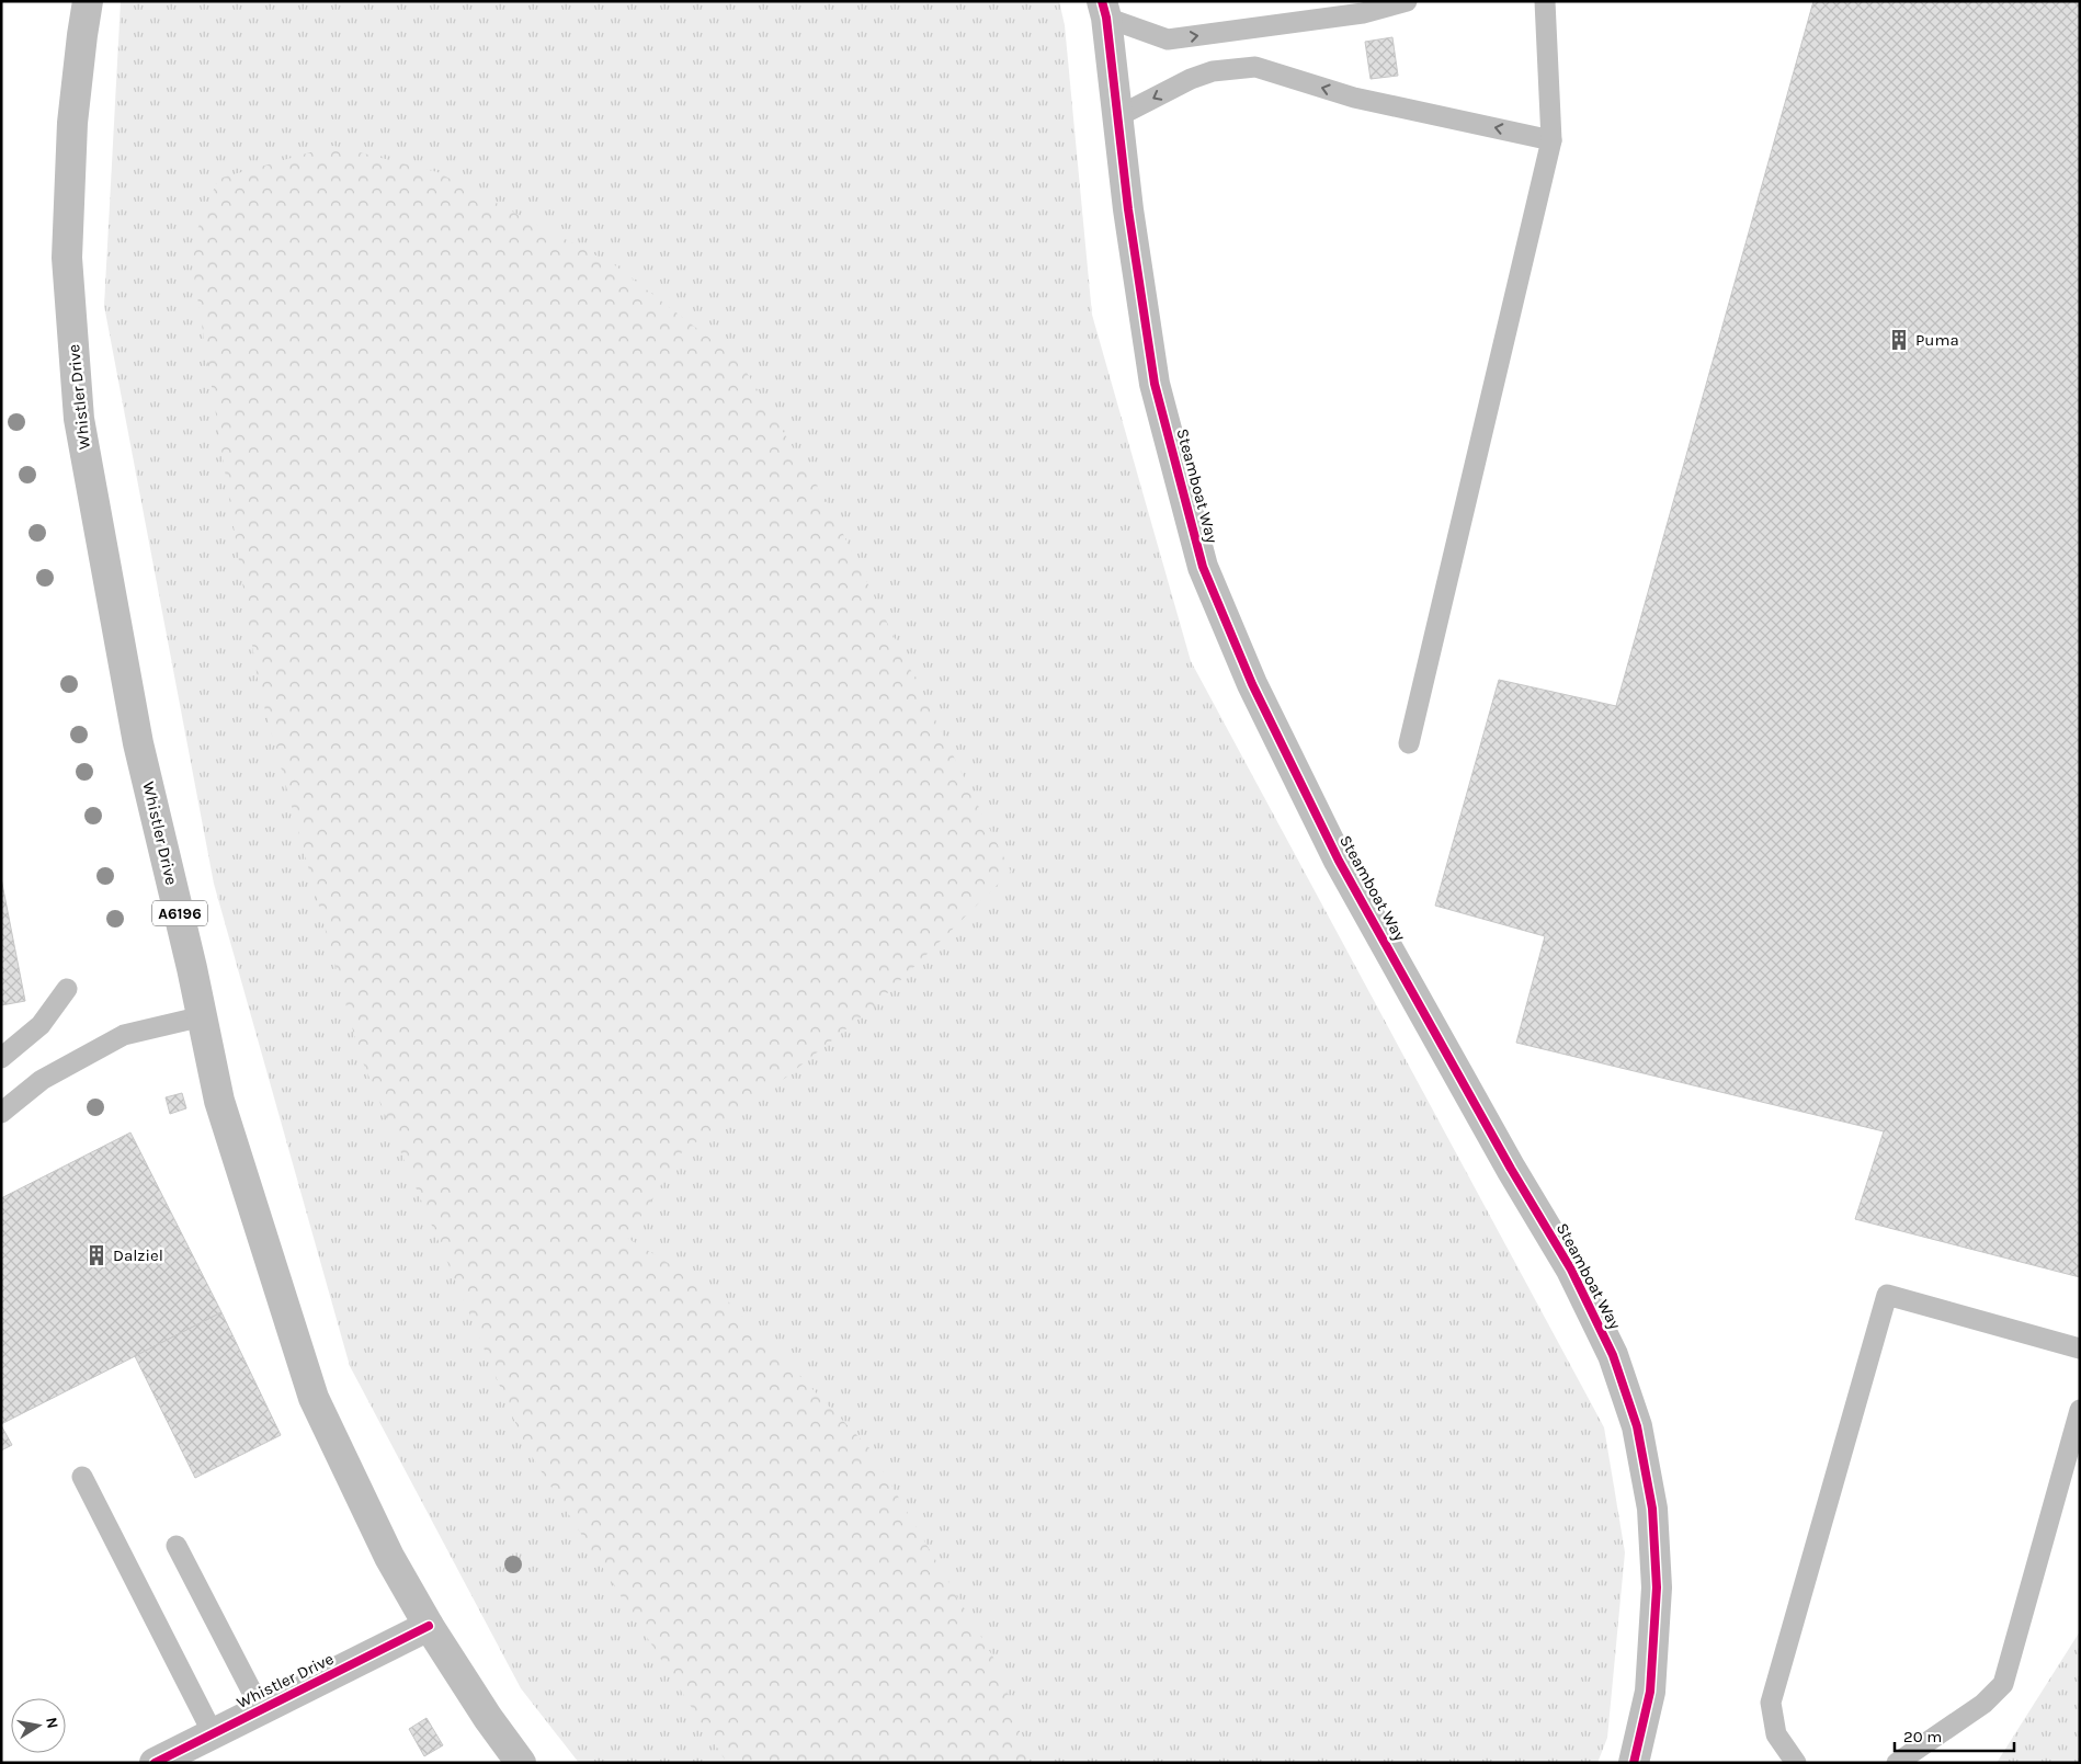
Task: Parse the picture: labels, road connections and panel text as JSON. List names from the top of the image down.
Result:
{
  "streets": {
    "street": ["Whistler Drive", "Steamboat Way", "A6196"]
  },
  "places": {
    "building": ["Puma", "Dalziel"]
  },
  "scale_bar": "20 m",
  "north": "right"
}
